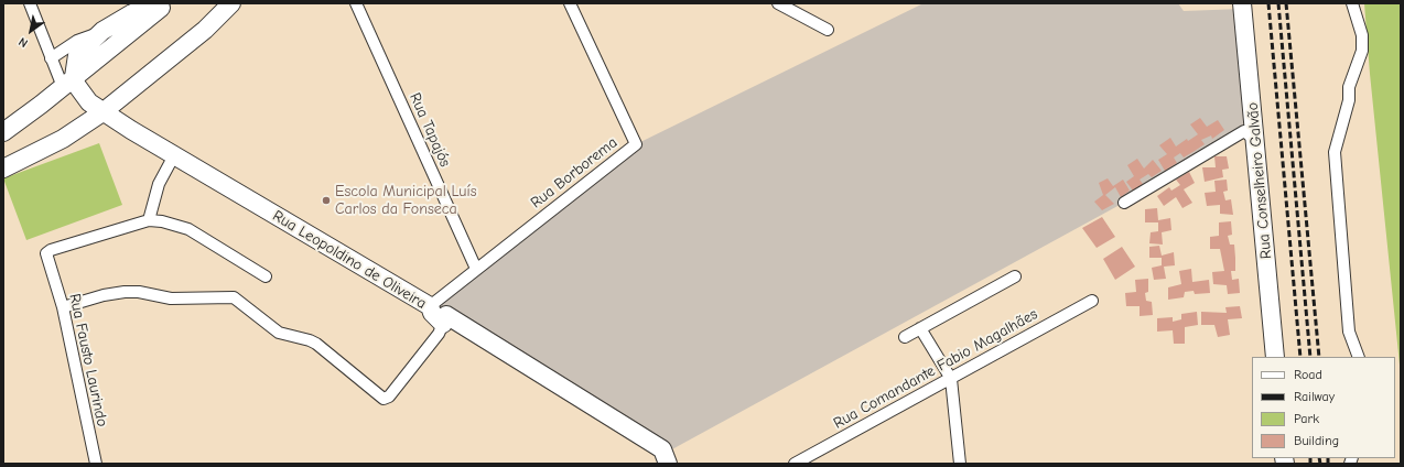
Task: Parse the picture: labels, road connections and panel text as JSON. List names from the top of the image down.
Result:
{
  "streets": {
    "main road": ["Rua Conselheiro Galvão", "Rua Leopoldino de Oliveira"],
    "street": [
      "Rua Tapajós",
      "Rua Borborema",
      "Rua Fausto Laurindo",
      "Rua Comandante Fabio Magalhães"
    ]
  },
  "crossings": [
    ["Rua Tapajós", "Rua Borborema"],
    ["Rua Borborema", "Rua Leopoldino de Oliveira"]
  ],
  "places": ["Escola Municipal Luís Carlos da Fonseca"],
  "legend": [
    "Road",
    "Railway",
    "Park",
    "Building"
  ],
  "north": "bottom left"
}
